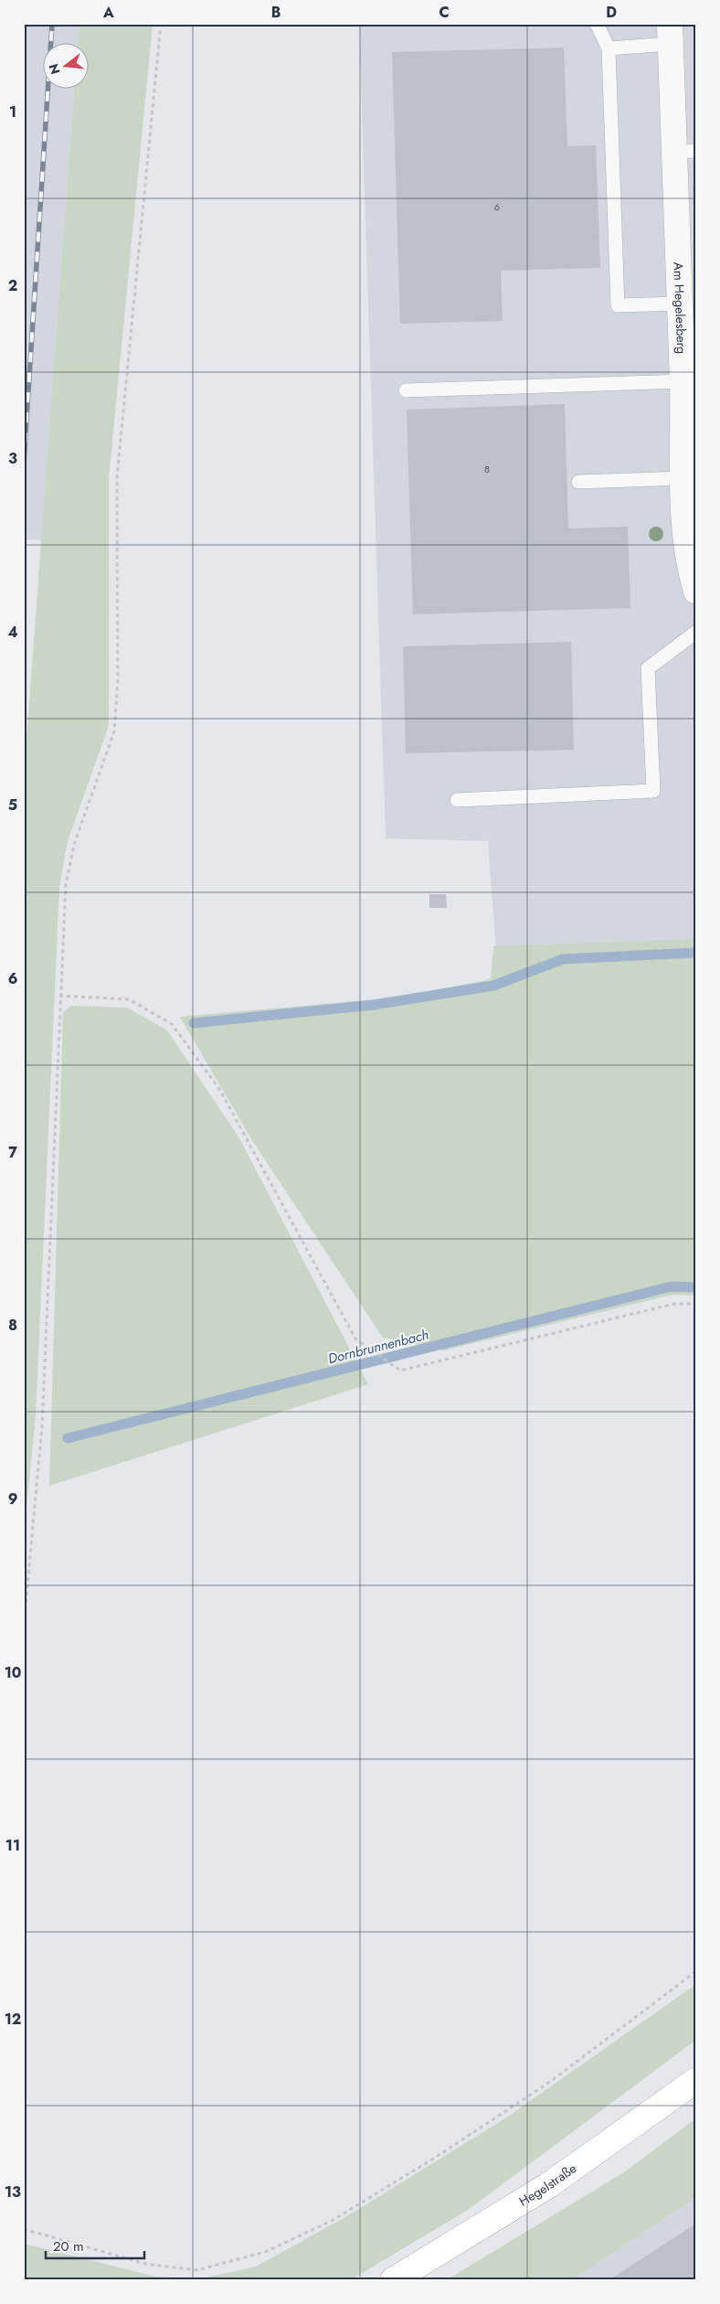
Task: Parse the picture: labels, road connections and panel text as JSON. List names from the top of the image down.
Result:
{
  "streets": {
    "main road": ["Hegelstraße"],
    "street": ["Am Hegelesberg"]
  },
  "water": ["Dornbrunnenbach"],
  "house_numbers": ["6", "8"],
  "scale_bar": "20 m",
  "north": "left",
  "grid": {
    "columns": [
      "A",
      "B",
      "C",
      "D"
    ],
    "rows": [
      "1",
      "2",
      "3",
      "4",
      "5",
      "6",
      "7",
      "8",
      "9",
      "10",
      "11",
      "12",
      "13"
    ]
  }
}
